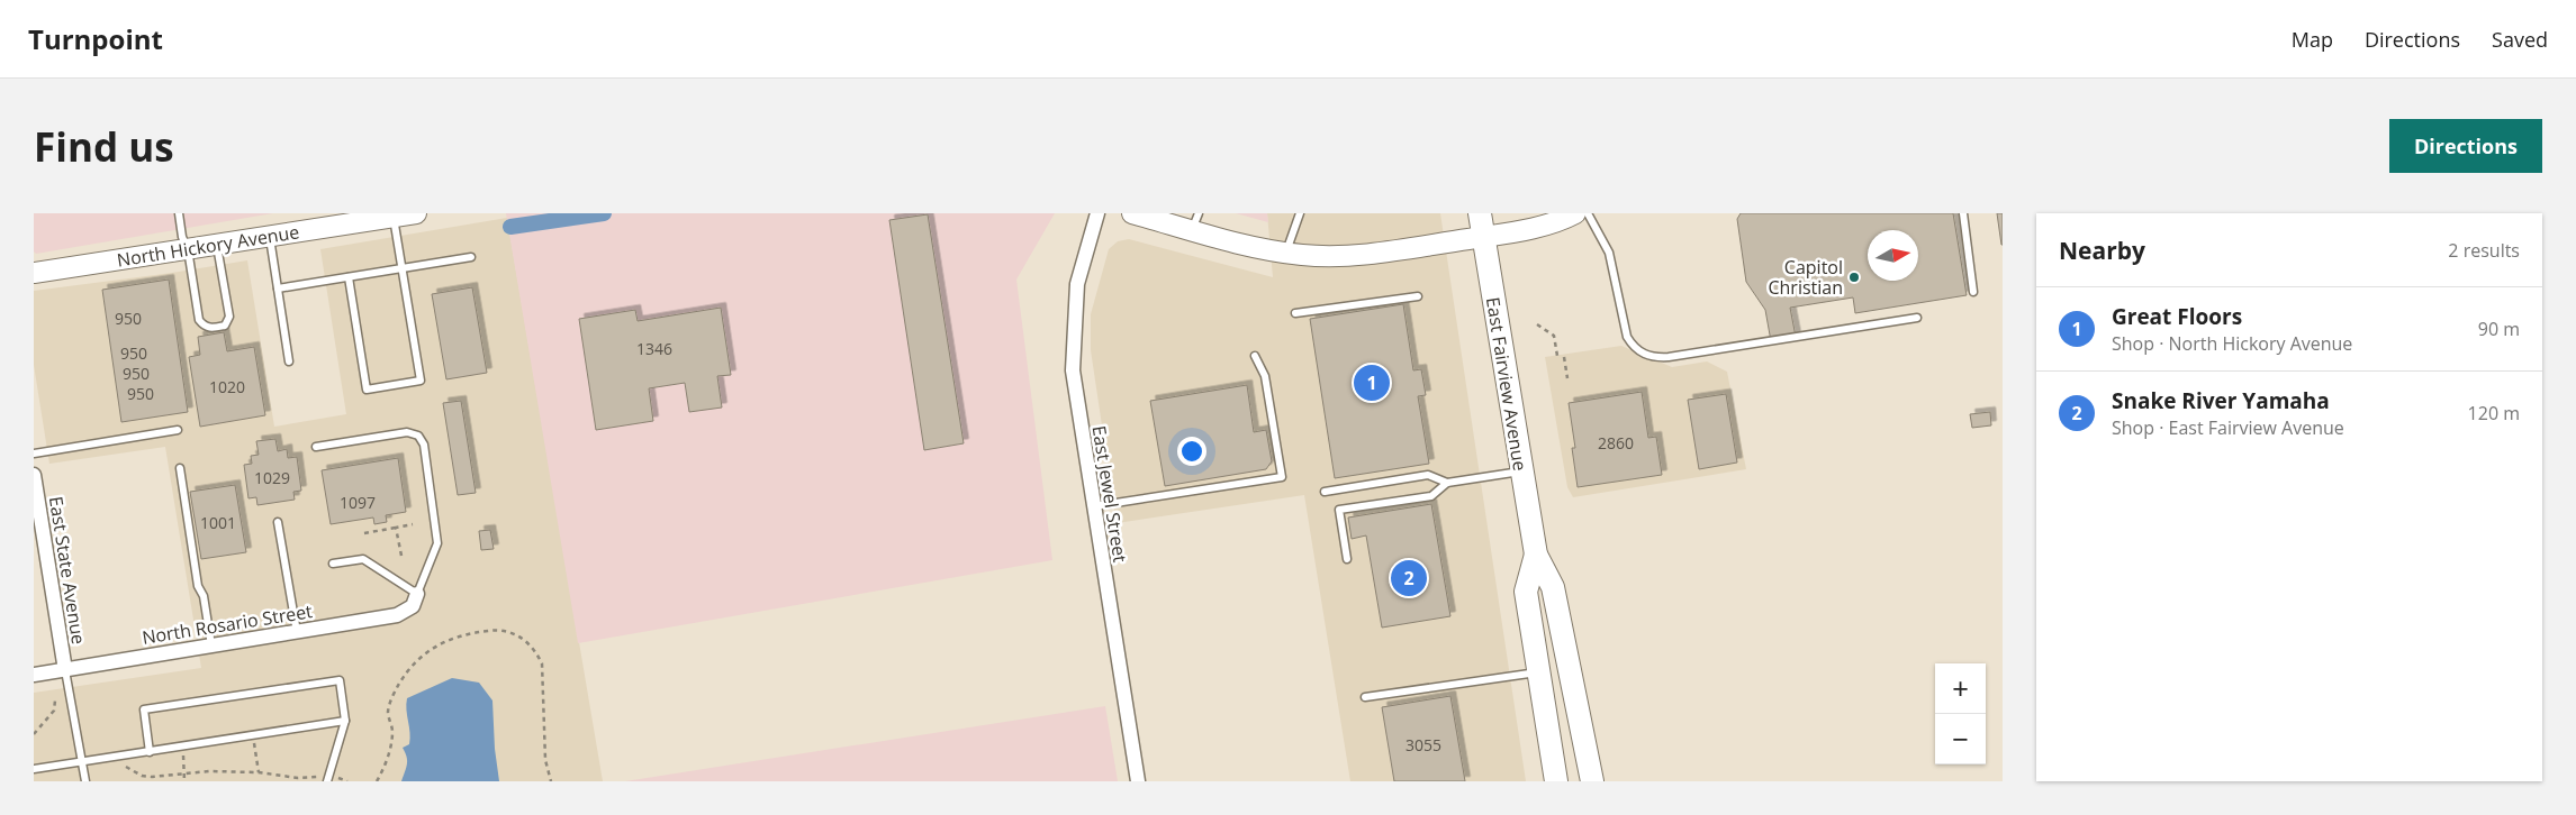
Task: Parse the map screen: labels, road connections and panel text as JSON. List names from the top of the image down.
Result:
{
  "streets": {
    "main road": ["East Fairview Avenue"],
    "street": [
      "North Hickory Avenue",
      "East Jewel Street",
      "East State Avenue",
      "North Rosario Street"
    ]
  },
  "crossings": [
    ["East State Avenue", "North Rosario Street"]
  ],
  "places": ["Capitol Christian"],
  "house_numbers": [
    "950",
    "1346",
    "950",
    "950",
    "1020",
    "950",
    "2860",
    "1029",
    "1097",
    "1001",
    "3055"
  ],
  "north": "right",
  "page": {
    "header": "Turnpoint",
    "nav": ["Map", "Directions", "Saved"],
    "buttons": "Directions",
    "title": "Find us",
    "heading": ["Nearby", "2 results"],
    "list": [
      {
        "mark": "1",
        "name": "Great Floors",
        "note": "Shop · North Hickory Avenue",
        "value": "90 m"
      },
      {
        "mark": "2",
        "name": "Snake River Yamaha",
        "note": "Shop · East Fairview Avenue",
        "value": "120 m"
      }
    ],
    "pins": ["1", "2"],
    "map_buttons": ["+", "−"]
  }
}
